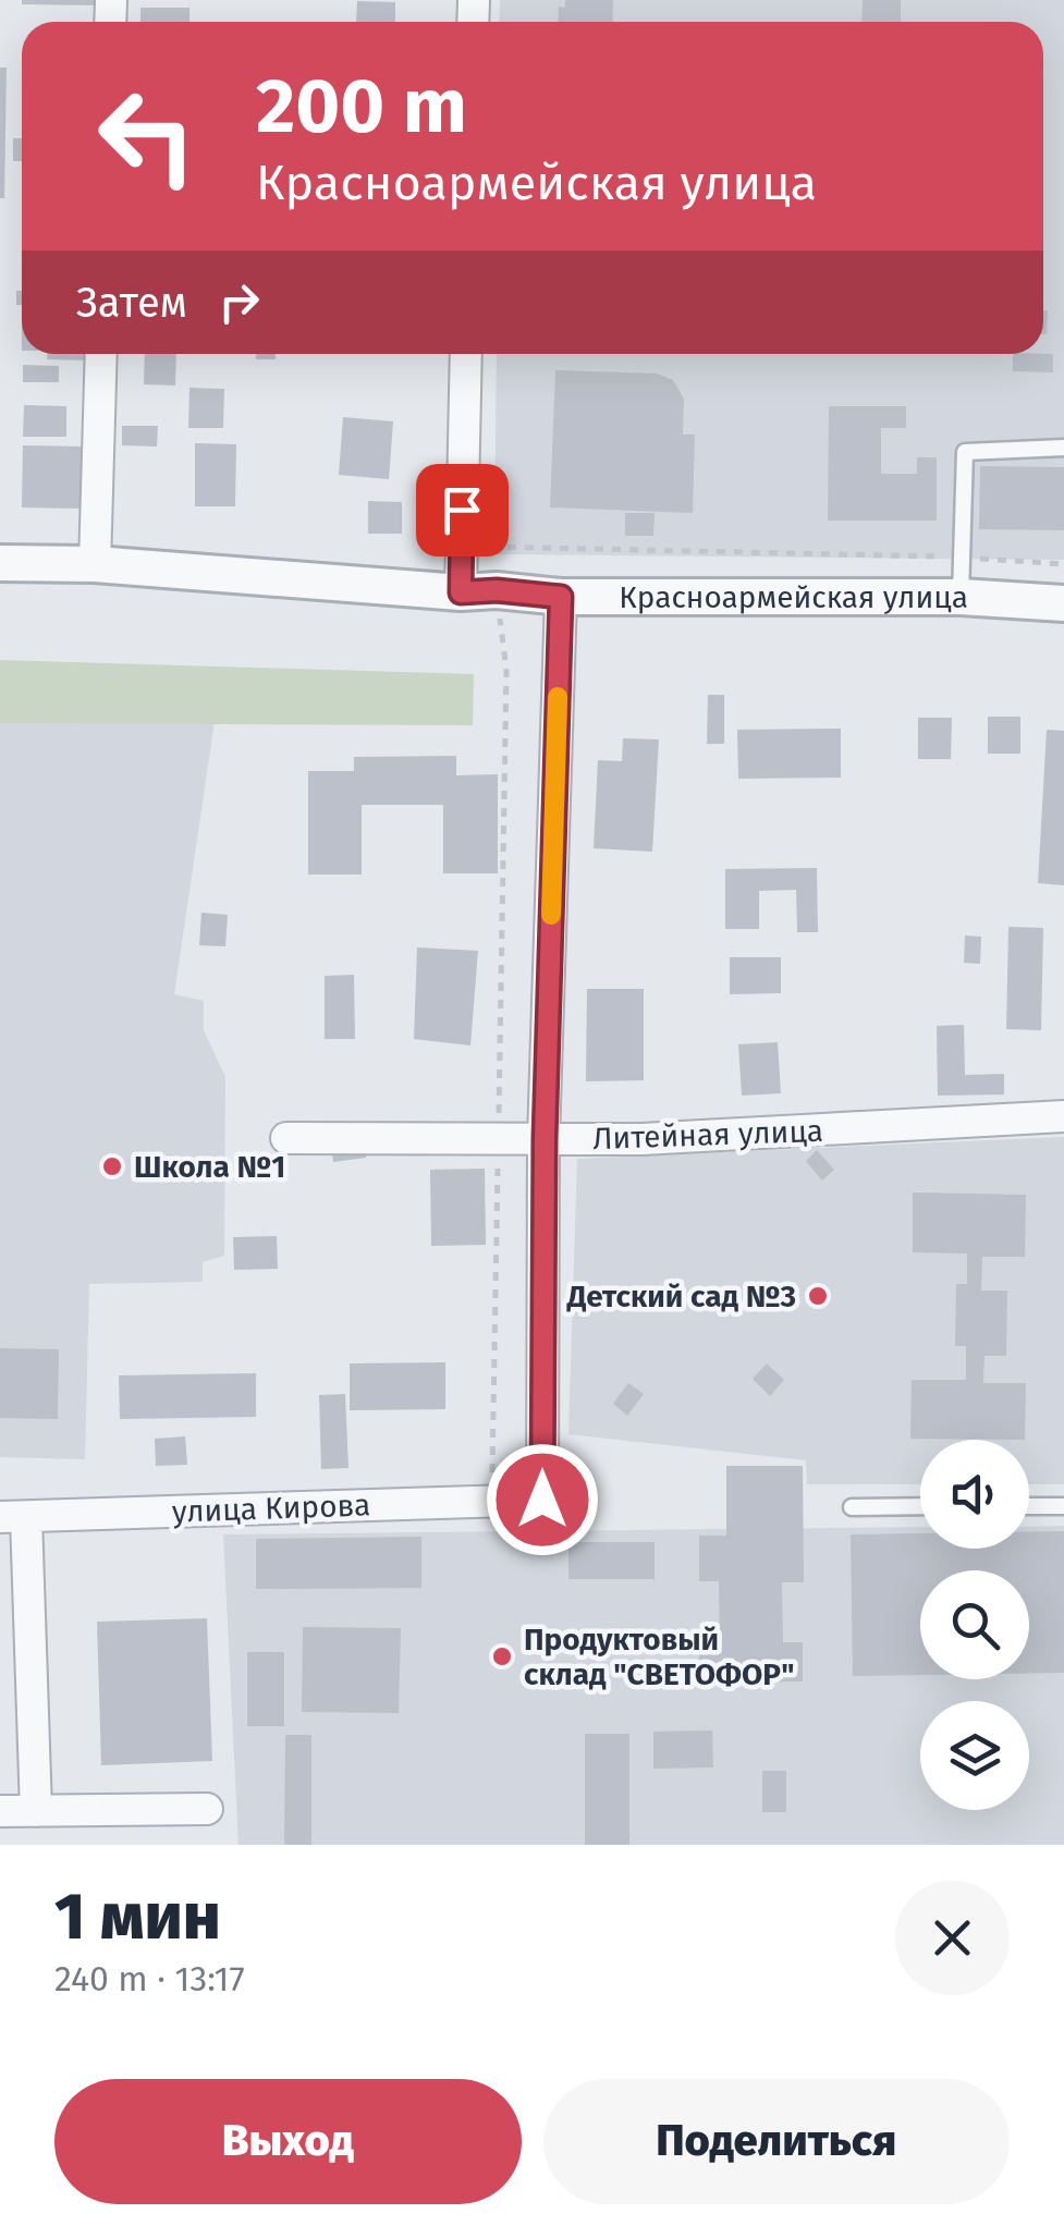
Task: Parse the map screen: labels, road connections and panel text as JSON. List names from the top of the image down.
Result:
{
  "streets": {
    "street": ["Красноармейская улица", "Литейная улица", "улица Кирова"]
  },
  "crossings": [
    ["Литейная улица", "улица Кирова"]
  ],
  "places": ["Школа №1", "Детский сад №3", "Продуктовый склад \"СВЕТОФОР\""],
  "page": {
    "turn": ["200 m", "Красноармейская улица"],
    "then": "Затем",
    "heading": ["1 мин", "240 m · 13:17"],
    "buttons": ["Выход", "Поделиться"]
  }
}
